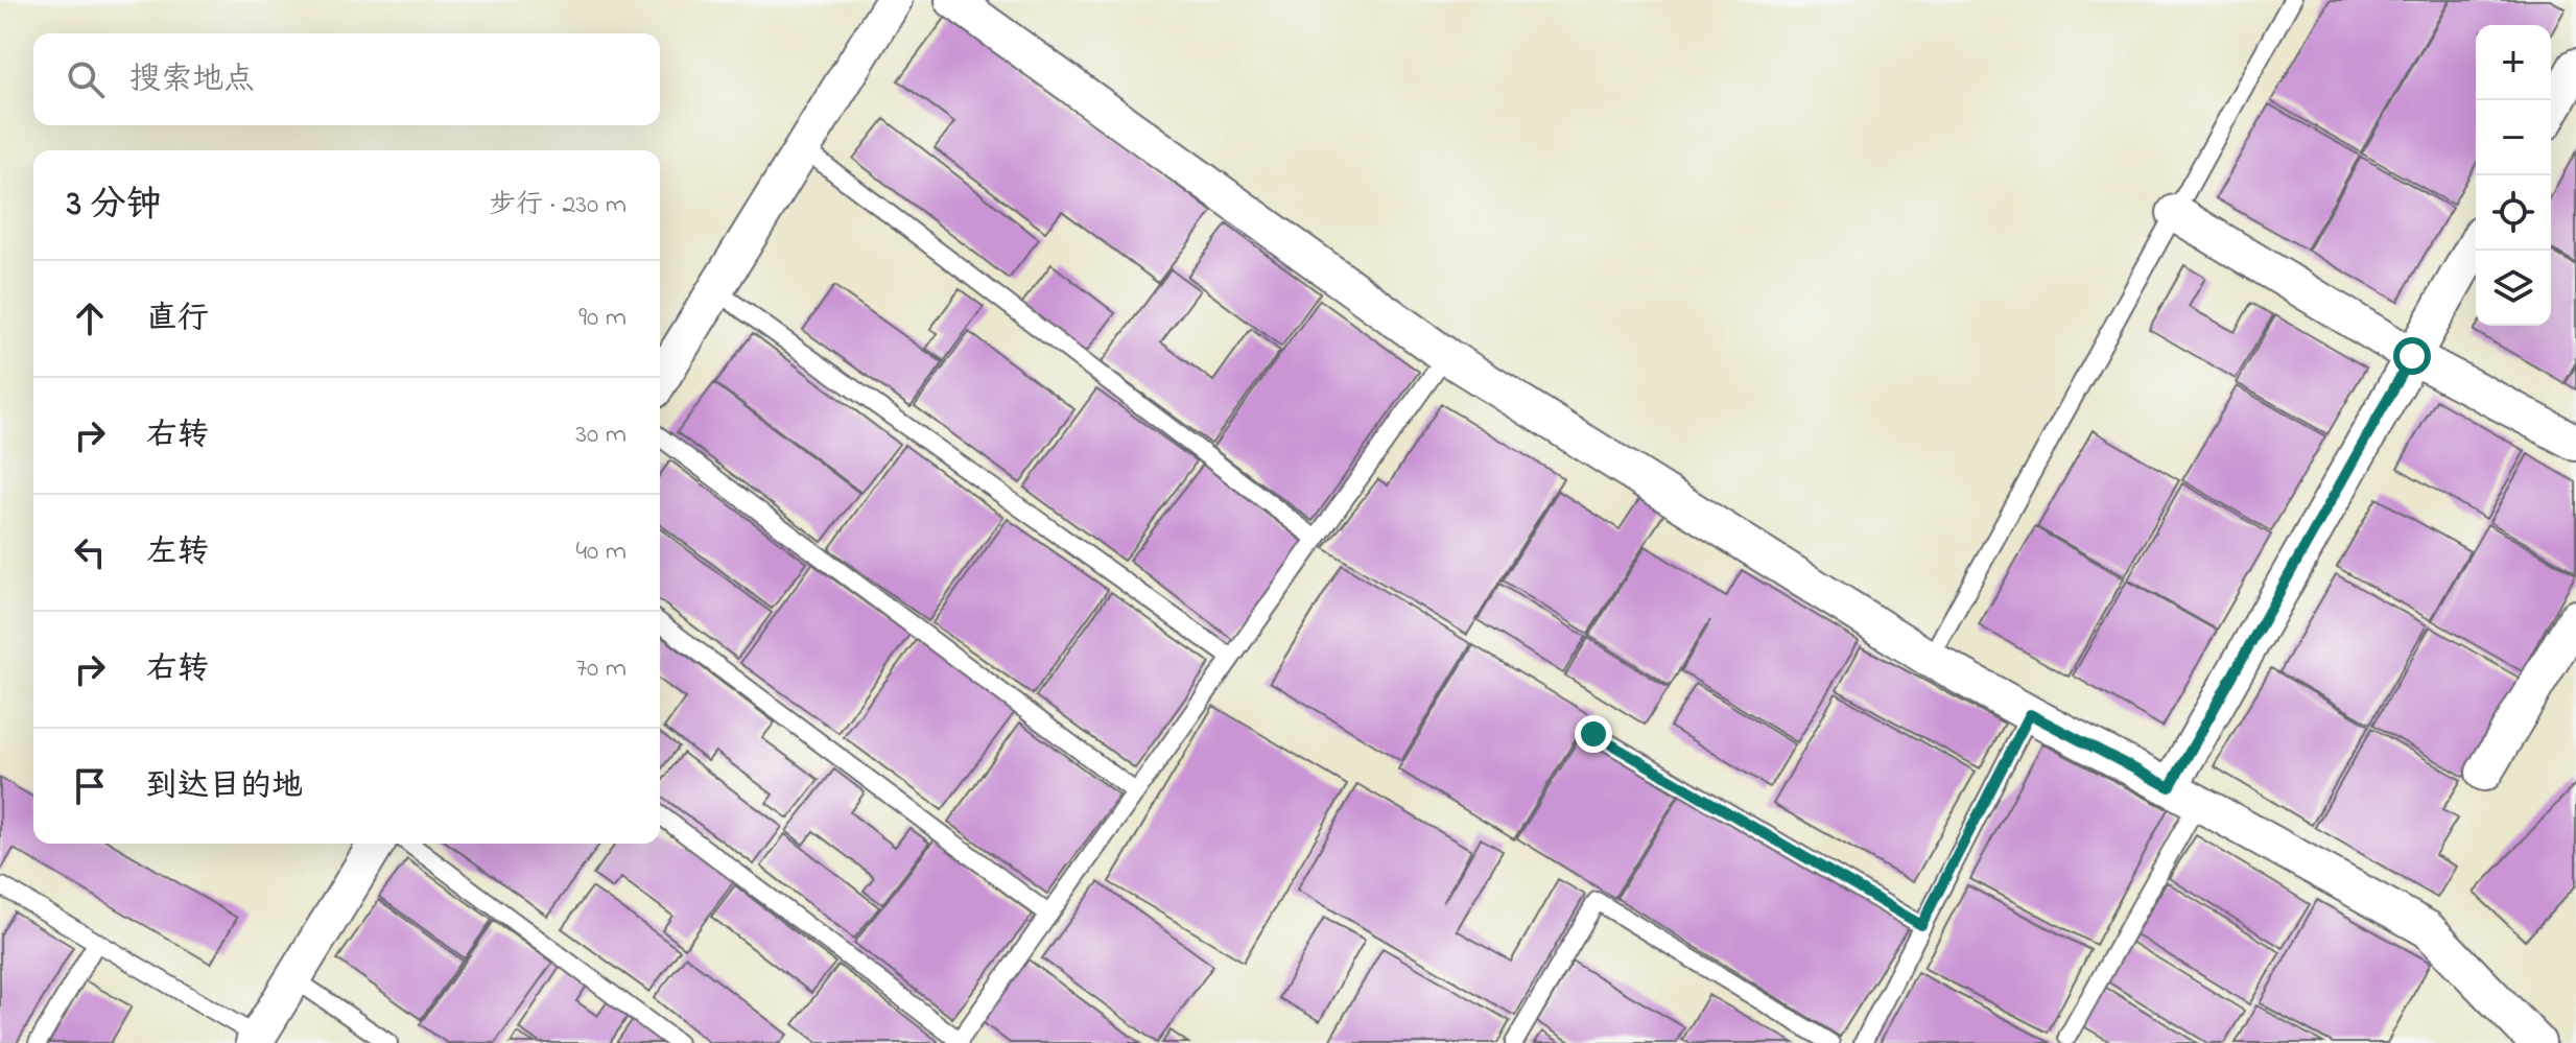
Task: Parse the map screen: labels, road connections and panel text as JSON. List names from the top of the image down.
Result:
{
  "page": {
    "map_buttons": ["+", "−"],
    "search": "搜索地点",
    "heading": ["3 分钟", "步行 · 230 m"],
    "list": [
      ["直行", "90 m"],
      ["右转", "30 m"],
      ["左转", "40 m"],
      ["右转", "70 m"],
      "到达目的地"
    ]
  }
}
